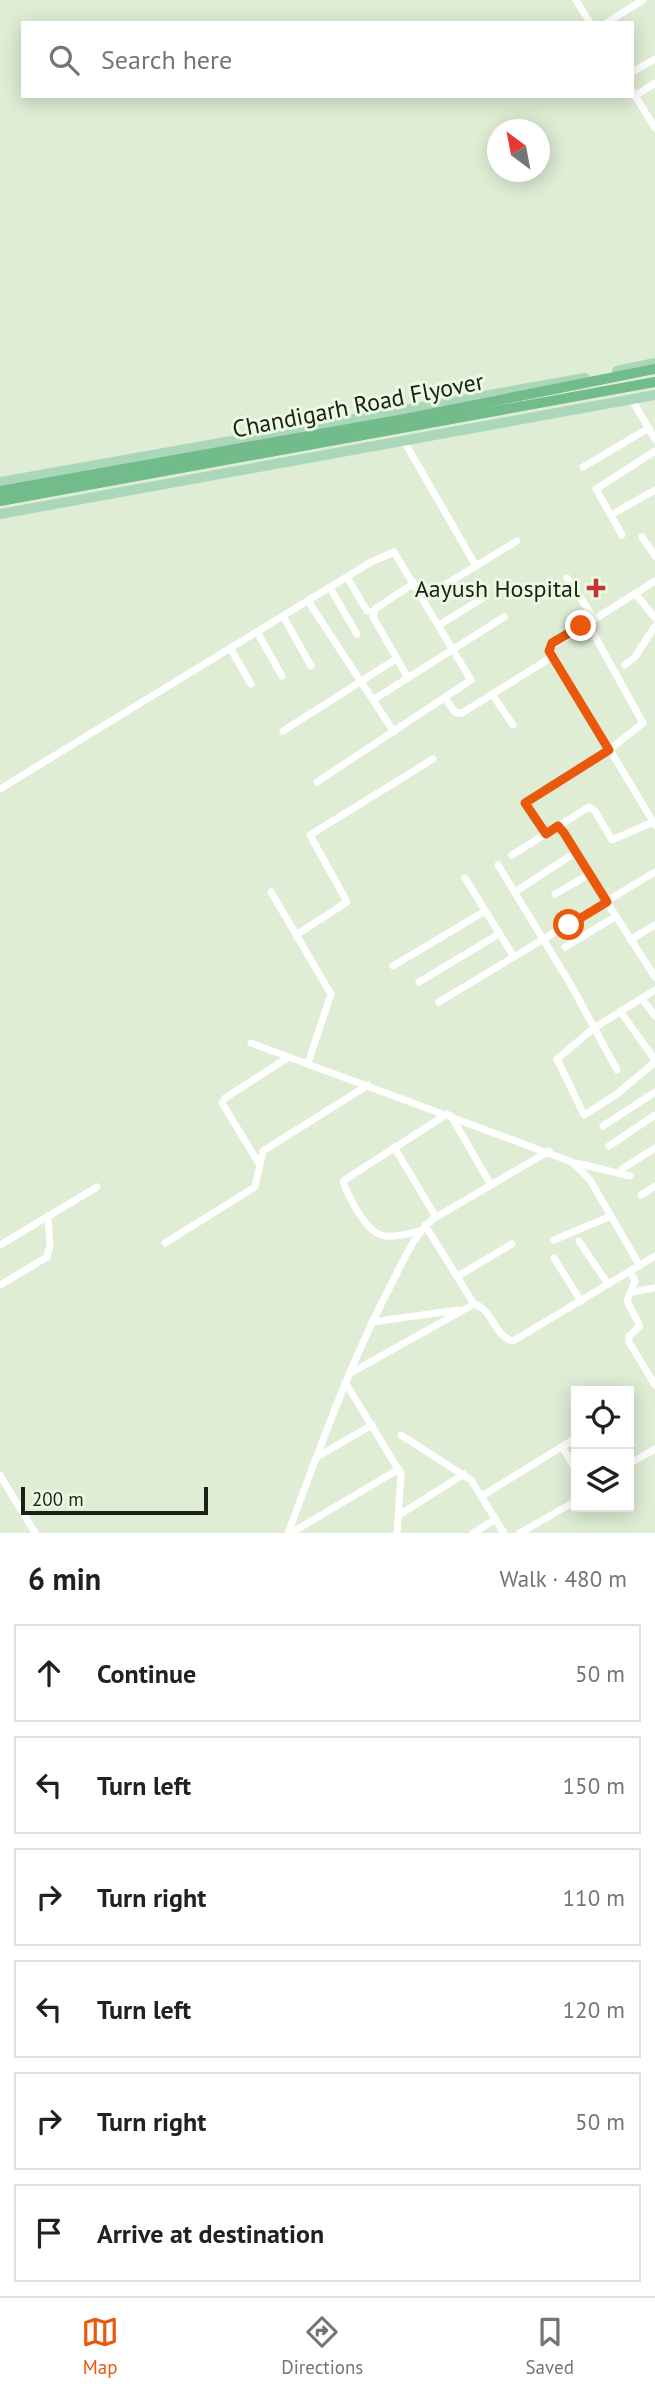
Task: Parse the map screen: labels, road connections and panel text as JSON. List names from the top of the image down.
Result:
{
  "streets": {
    "highway": ["Chandigarh Road Flyover"]
  },
  "places": {
    "health": ["Aayush Hospital"]
  },
  "scale_bar": "200 m",
  "north": "top left",
  "page": {
    "search": "Search here",
    "scale": "200 m",
    "heading": ["6 min", "Walk · 480 m"],
    "list": [
      ["Continue", "50 m"],
      ["Turn left", "150 m"],
      ["Turn right", "110 m"],
      ["Turn left", "120 m"],
      ["Turn right", "50 m"],
      "Arrive at destination"
    ],
    "nav": ["Map", "Directions", "Saved"]
  }
}
